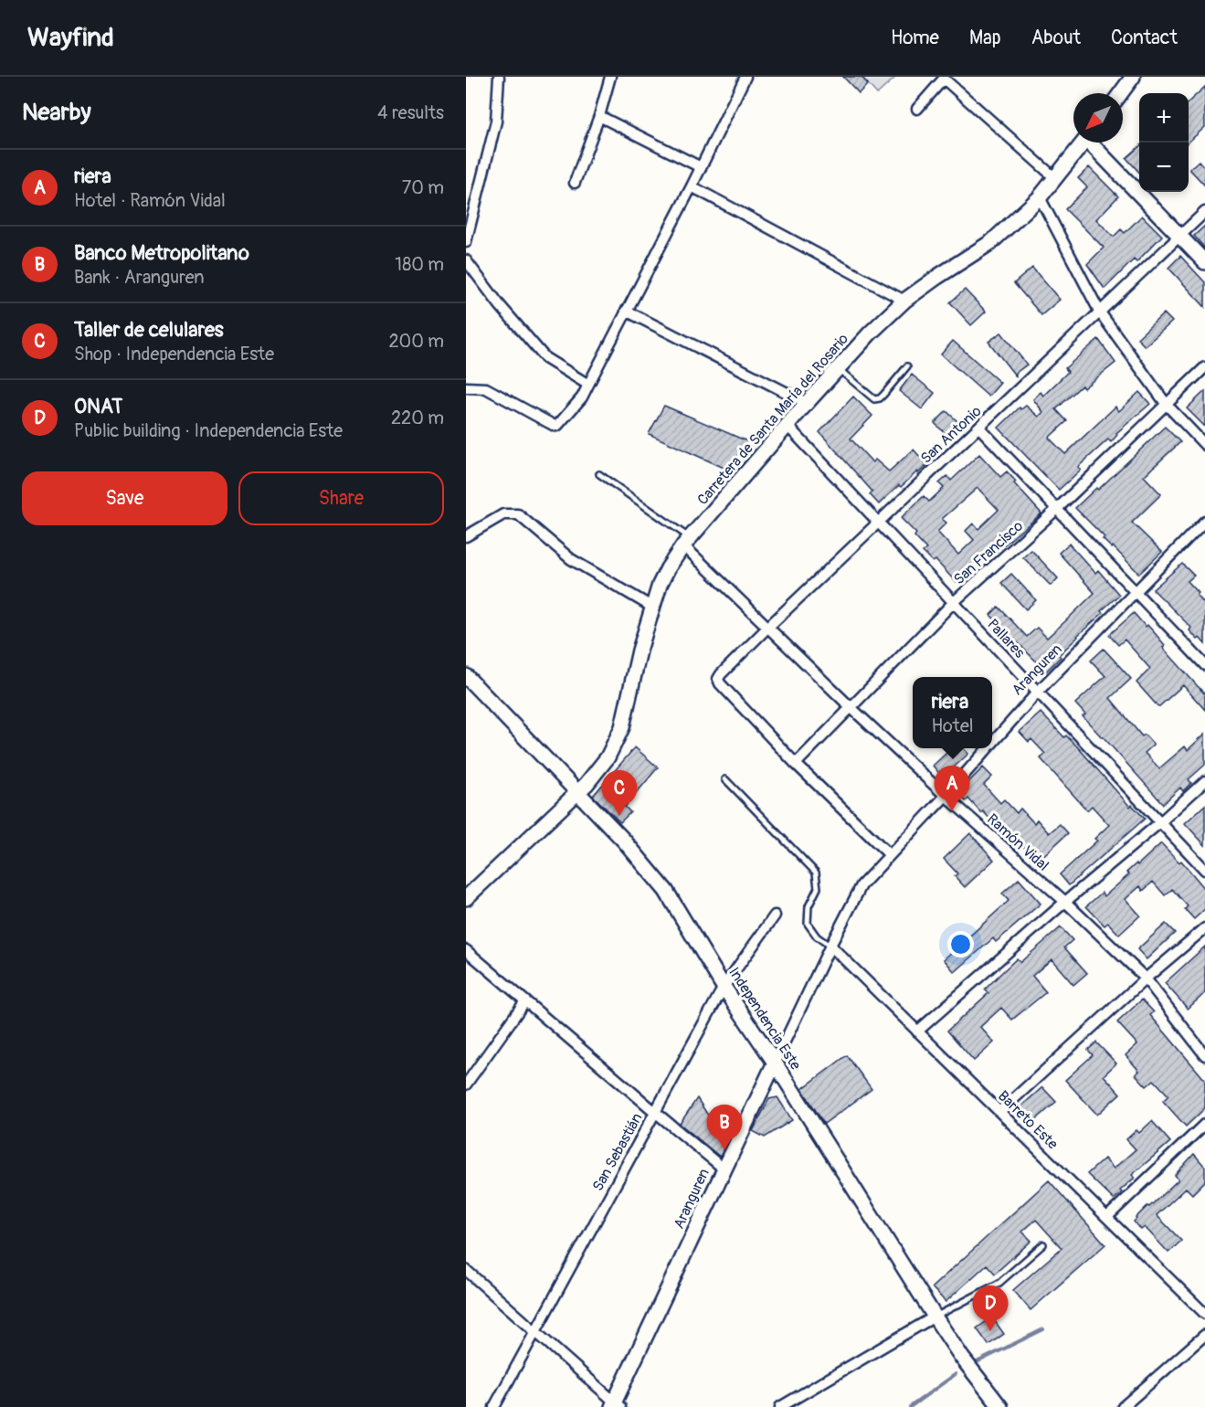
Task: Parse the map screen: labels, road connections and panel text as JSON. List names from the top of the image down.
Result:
{
  "streets": {
    "main road": ["Carretera de Santa María del Rosario", "Aranguren", "Independencia Este"],
    "street": [
      "San Antonio",
      "San Francisco",
      "Pallares",
      "Ramón Vidal",
      "Barreto Este",
      "San Sebastián"
    ]
  },
  "crossings": [
    ["Carretera de Santa María del Rosario", "Pallares"],
    ["Carretera de Santa María del Rosario", "Ramón Vidal"],
    ["Carretera de Santa María del Rosario", "Independencia Este"],
    ["San Antonio", "San Francisco"],
    ["San Antonio", "Pallares"],
    ["San Antonio", "Ramón Vidal"],
    ["San Francisco", "Pallares"],
    ["San Francisco", "Ramón Vidal"],
    ["Pallares", "Aranguren"],
    ["Aranguren", "Ramón Vidal"],
    ["Aranguren", "Independencia Este"],
    ["Aranguren", "Barreto Este"],
    ["Independencia Este", "San Sebastián"]
  ],
  "north": "bottom left",
  "page": {
    "header": "Wayfind",
    "nav": [
      "Home",
      "Map",
      "About",
      "Contact"
    ],
    "heading": ["Nearby", "4 results"],
    "map_buttons": ["+", "−"],
    "list": [
      {
        "mark": "A",
        "name": "riera",
        "note": "Hotel · Ramón Vidal",
        "value": "70 m"
      },
      {
        "mark": "B",
        "name": "Banco Metropolitano",
        "note": "Bank · Aranguren",
        "value": "180 m"
      },
      {
        "mark": "C",
        "name": "Taller de celulares",
        "note": "Shop · Independencia Este",
        "value": "200 m"
      },
      {
        "mark": "D",
        "name": "ONAT",
        "note": "Public building · Independencia Este",
        "value": "220 m"
      }
    ],
    "buttons": ["Save", "Share"],
    "popup": ["riera", "Hotel"],
    "pins": [
      "A",
      "C",
      "B",
      "D"
    ]
  }
}
